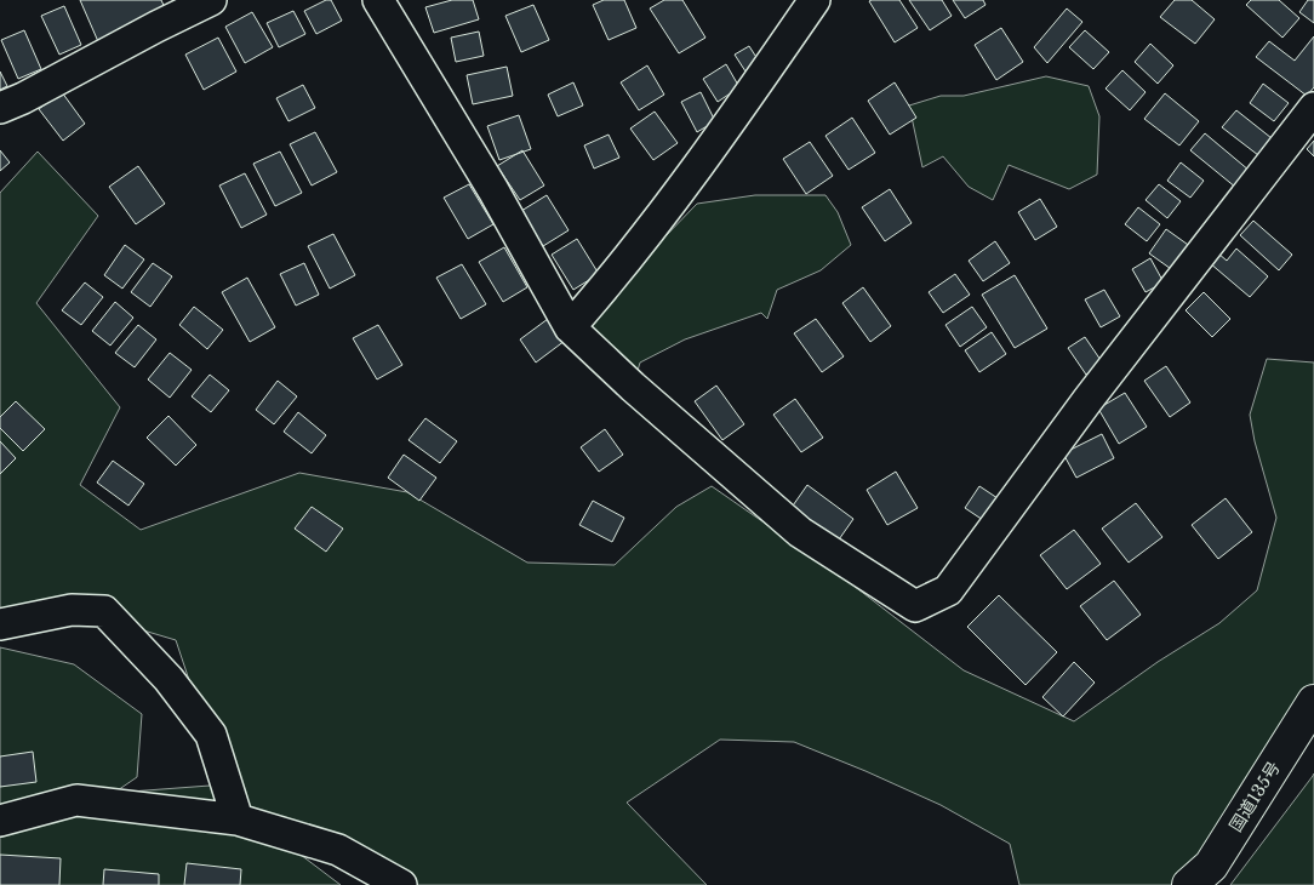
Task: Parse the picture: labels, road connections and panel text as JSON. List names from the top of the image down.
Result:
{
  "streets": {
    "highway": ["国道135号"]
  }
}
